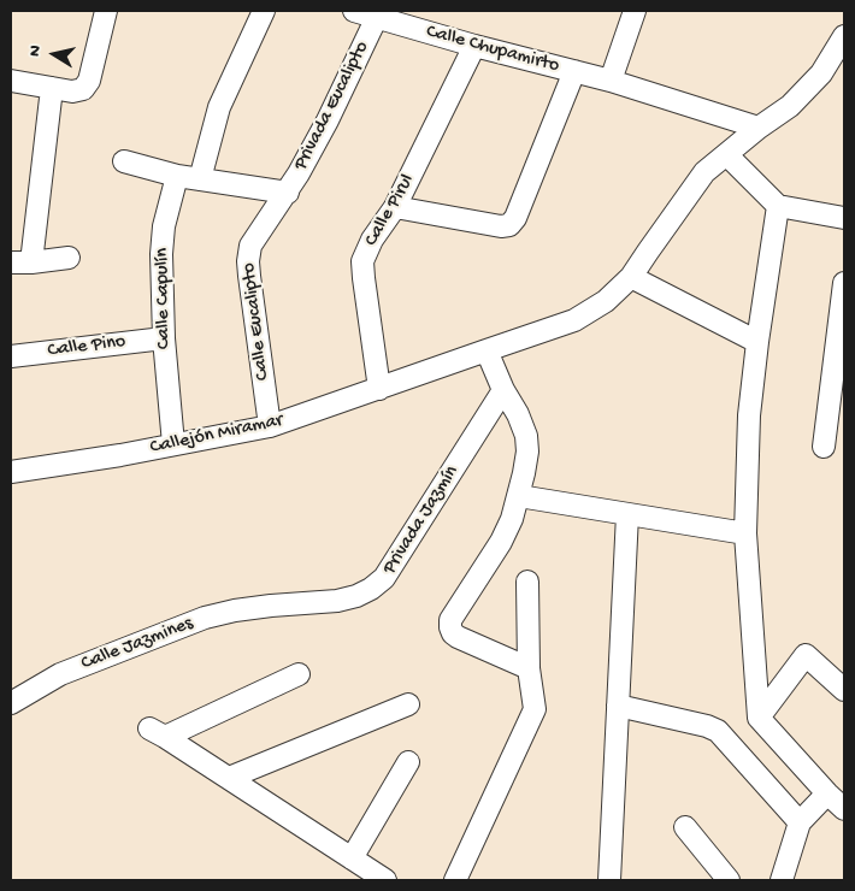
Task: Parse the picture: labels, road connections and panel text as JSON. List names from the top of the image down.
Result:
{
  "streets": {
    "street": [
      "Calle Chupamirto",
      "Privada Eucalipto",
      "Calle Pirul",
      "Calle Capulín",
      "Calle Eucalipto",
      "Calle Pino",
      "Callejón Miramar",
      "Privada Jazmín",
      "Calle Jazmines"
    ]
  },
  "crossings": [
    ["Calle Chupamirto", "Privada Eucalipto"],
    ["Calle Chupamirto", "Calle Pirul"],
    ["Privada Eucalipto", "Calle Eucalipto"],
    ["Calle Pirul", "Callejón Miramar"],
    ["Calle Capulín", "Calle Pino"],
    ["Calle Capulín", "Callejón Miramar"],
    ["Calle Eucalipto", "Callejón Miramar"],
    ["Privada Jazmín", "Calle Jazmines"]
  ],
  "north": "left"
}
